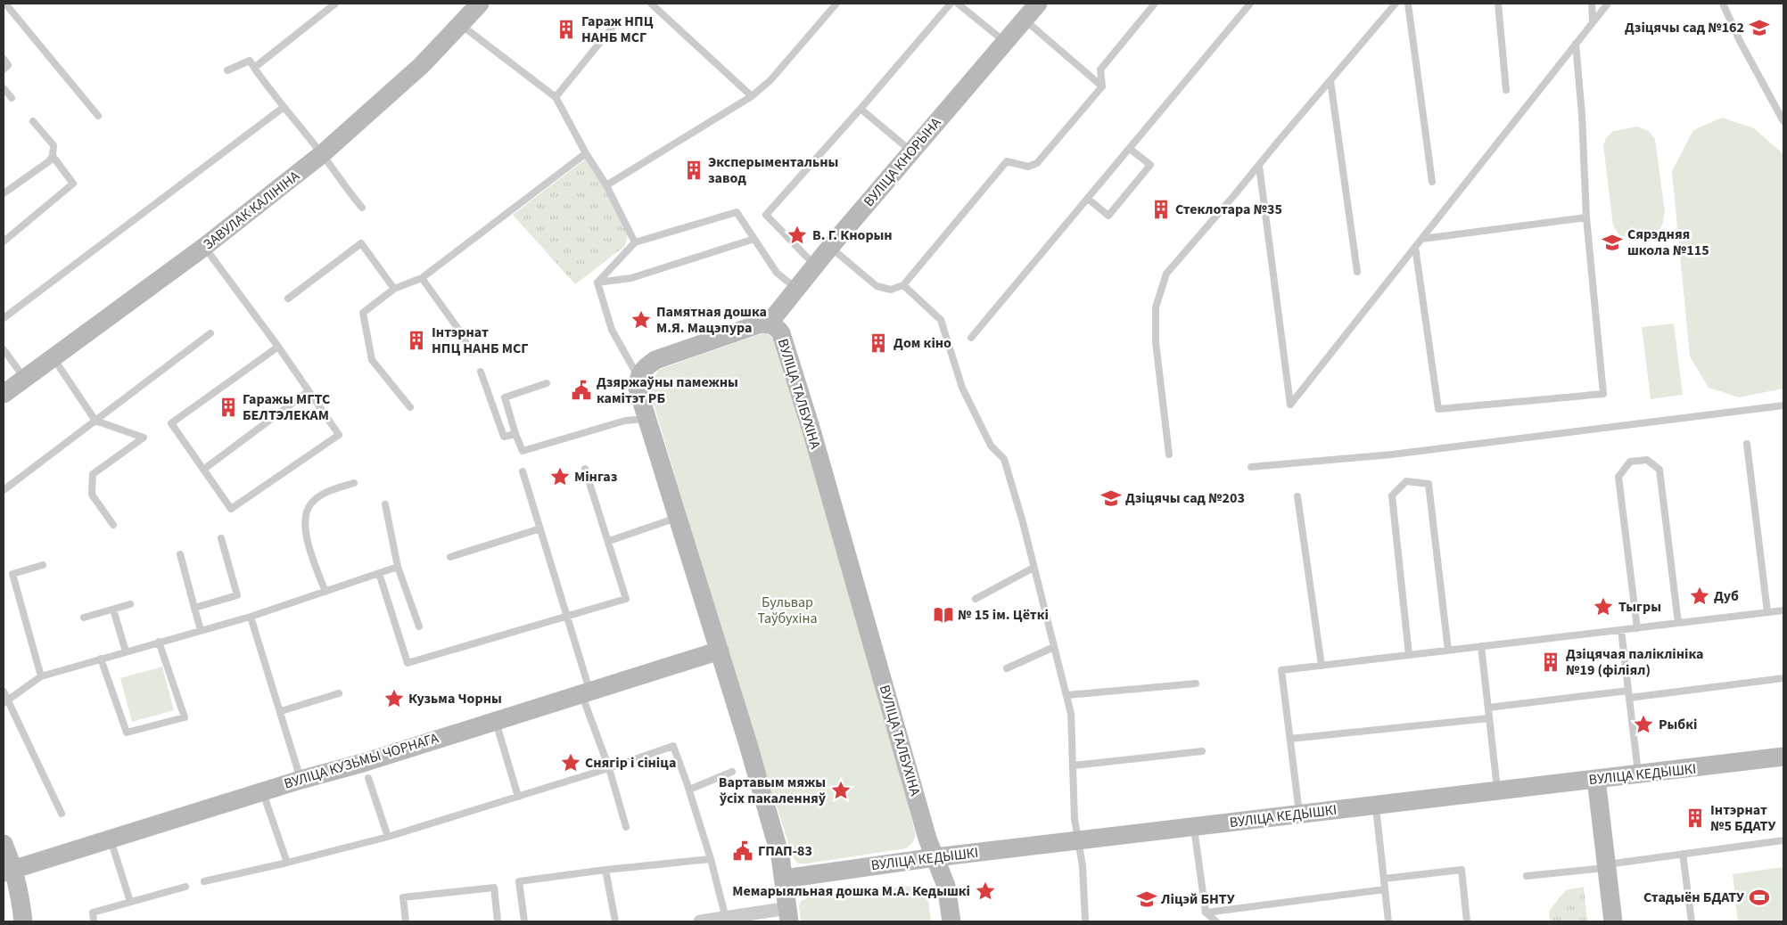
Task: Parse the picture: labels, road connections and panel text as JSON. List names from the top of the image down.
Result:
{
  "streets": {
    "main road": [
      "ВУЛІЦА КНОРЫНА",
      "ЗАВУЛАК КАЛІНІНА",
      "ВУЛІЦА ТАЛБУХІНА",
      "ВУЛІЦА КУЗЬМЫ ЧОРНАГА",
      "ВУЛІЦА КЕДЫШКІ"
    ]
  },
  "crossings": [
    ["ВУЛІЦА КНОРЫНА", "ВУЛІЦА ТАЛБУХІНА"],
    ["ВУЛІЦА ТАЛБУХІНА", "ВУЛІЦА КЕДЫШКІ"]
  ],
  "parks": ["Бульвар Таўбухіна"],
  "places": {
    "school or university": [
      "Дзіцячы сад №162",
      "Сярэдняя школа №115",
      "Дзіцячы сад №203",
      "Ліцэй БНТУ"
    ],
    "building": [
      "Гараж НПЦ НАНБ МСГ",
      "Эксперыментальны завод",
      "Стеклотара №35",
      "Інтэрнат НПЦ НАНБ МСГ",
      "Дом кіно",
      "Гаражы МГТС БЕЛТЭЛЕКАМ",
      "Дзіцячая паліклініка №19 (філіял)",
      "Інтэрнат №5 БДАТУ"
    ],
    "place": [
      "В. Г. Кнорын",
      "Памятная дошка М.Я. Мацэпура",
      "Мінгаз",
      "Дуб",
      "Тыгры",
      "Кузьма Чорны",
      "Рыбкі",
      "Снягір і сініца",
      "Вартавым мяжы ўсіх пакаленняў",
      "Мемарыяльная дошка М.А. Кедышкі"
    ],
    "public building": ["Дзяржаўны памежны камітэт РБ", "ГПАП-83"],
    "library": ["№ 15 ім. Цёткі"],
    "sports": ["Стадыён БДАТУ"]
  }
}
